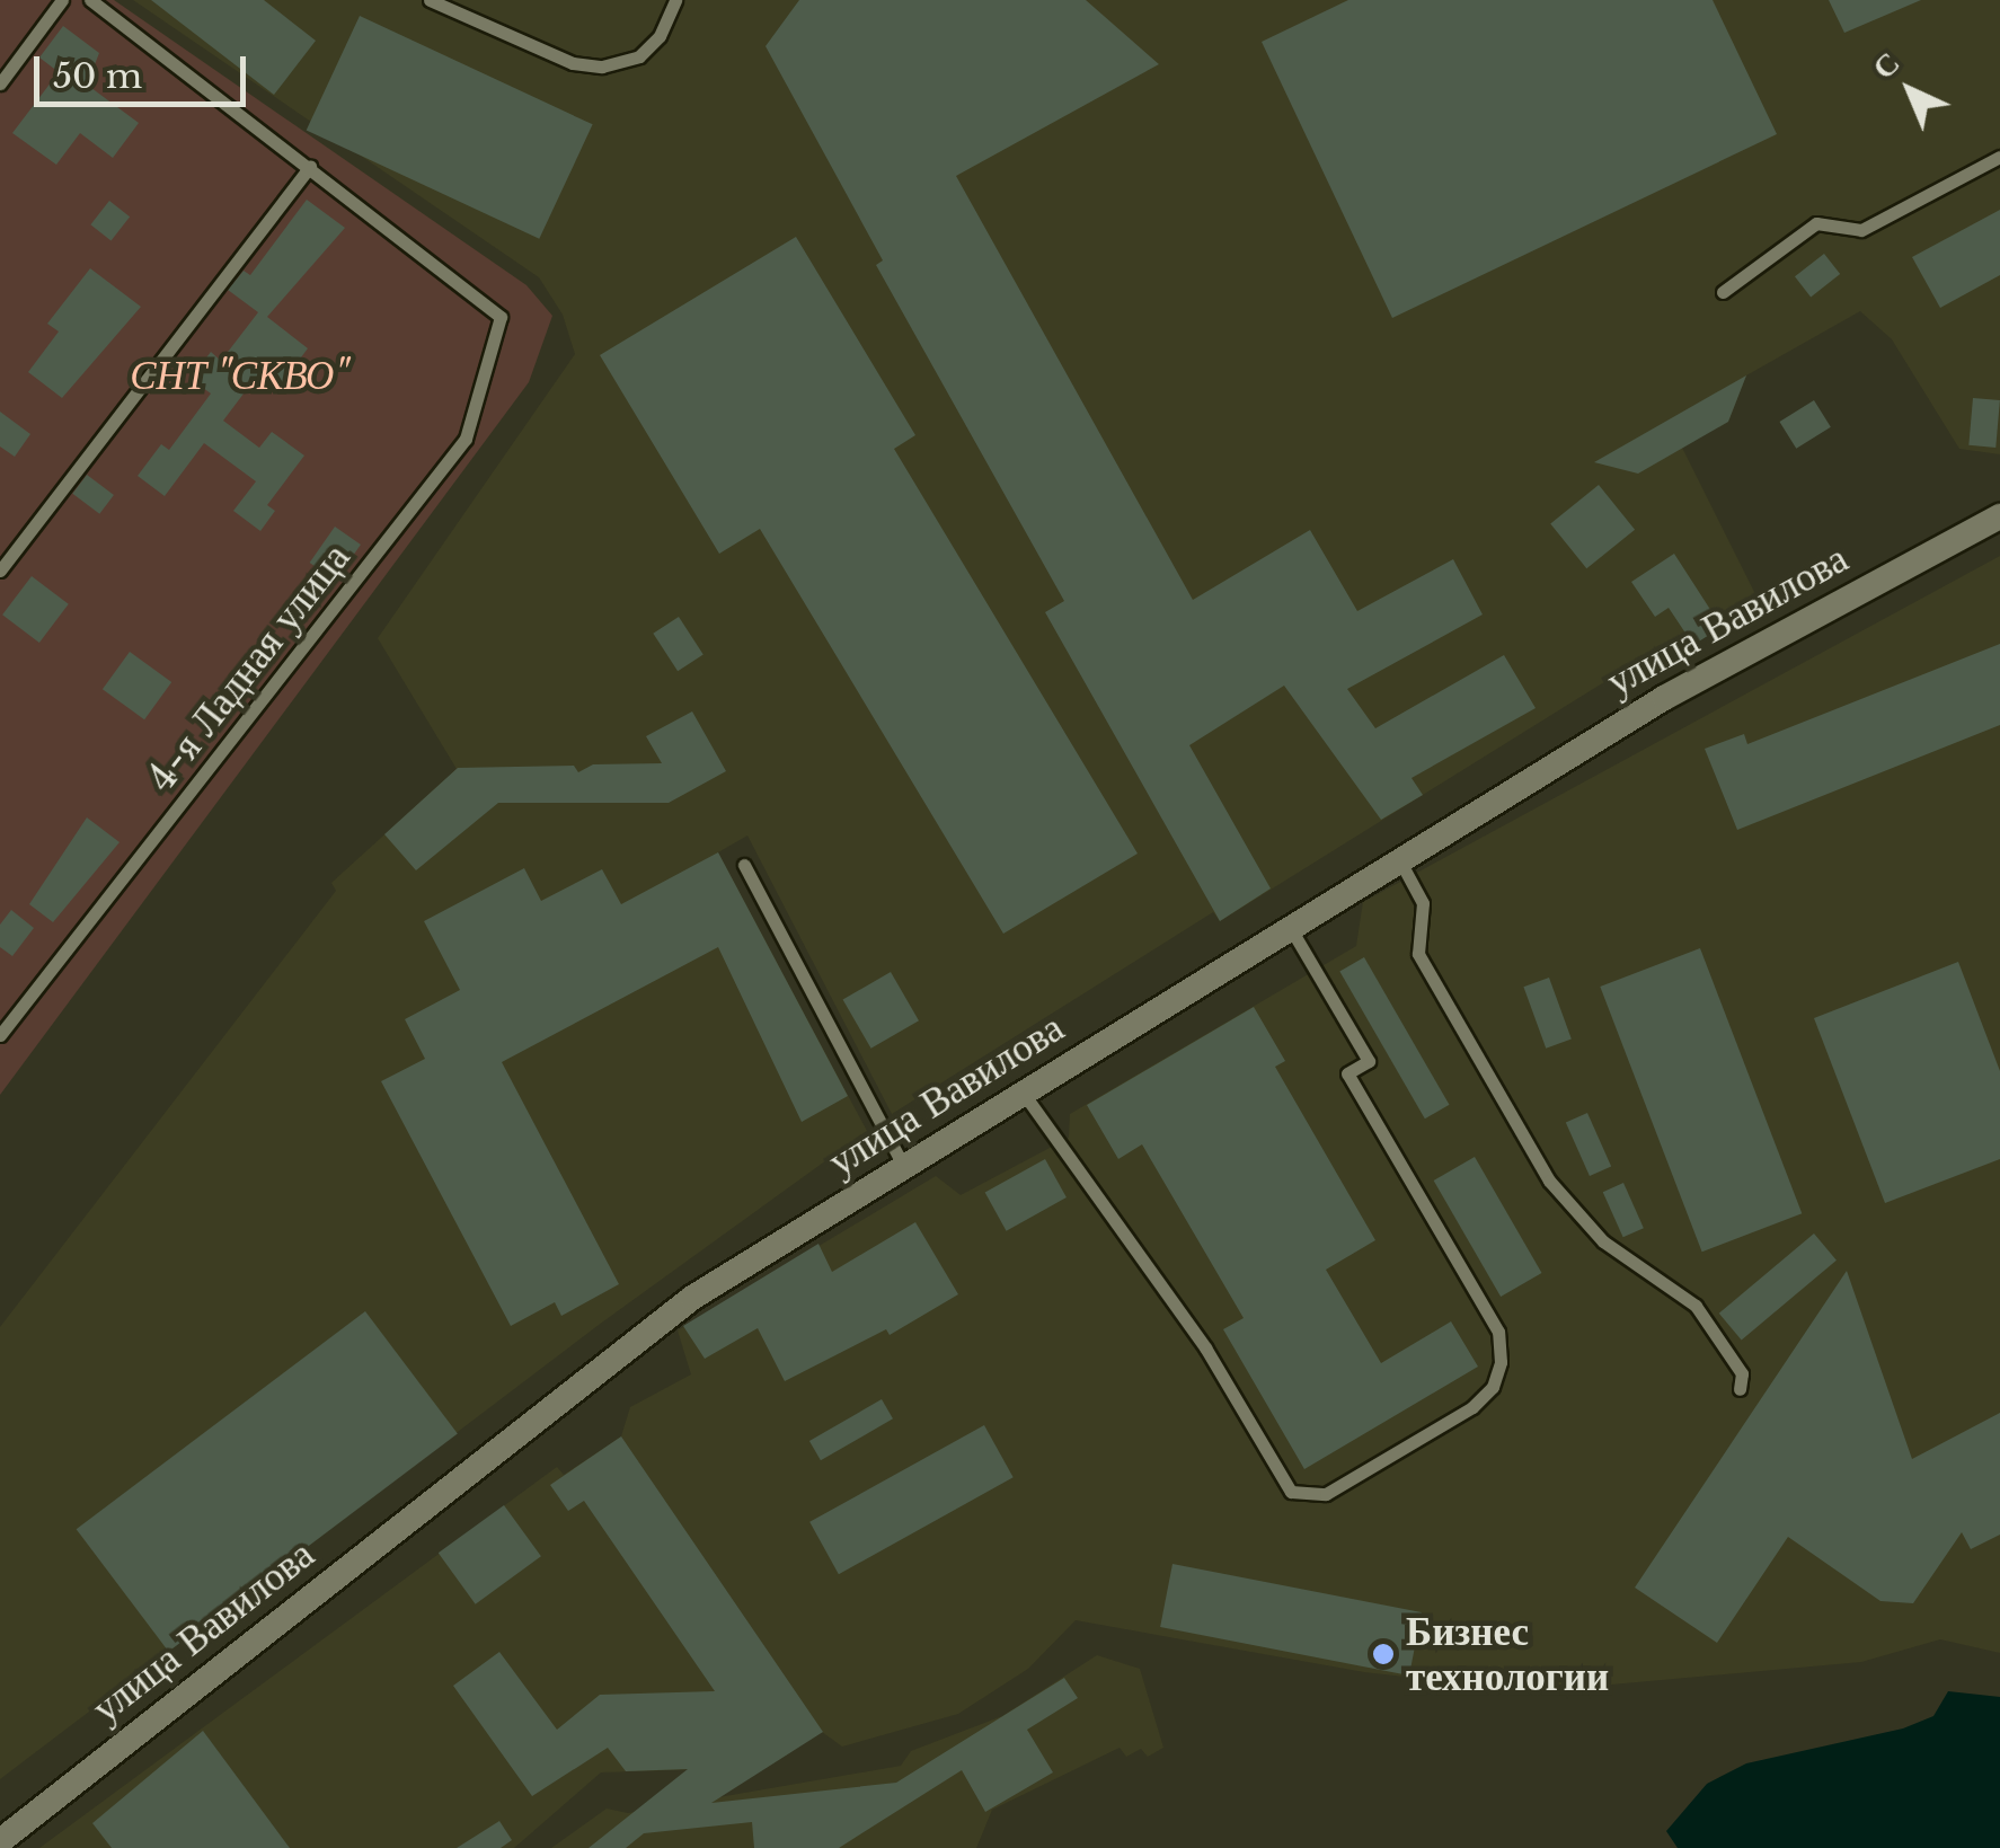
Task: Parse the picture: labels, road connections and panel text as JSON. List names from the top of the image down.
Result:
{
  "streets": {
    "street": ["улица Вавилова"],
    "lane": ["4-я Ладная улица"]
  },
  "parks": ["СНТ \"СКВО\""],
  "places": ["Бизнес технологии"],
  "scale_bar": "50 m",
  "north": "top left"
}
